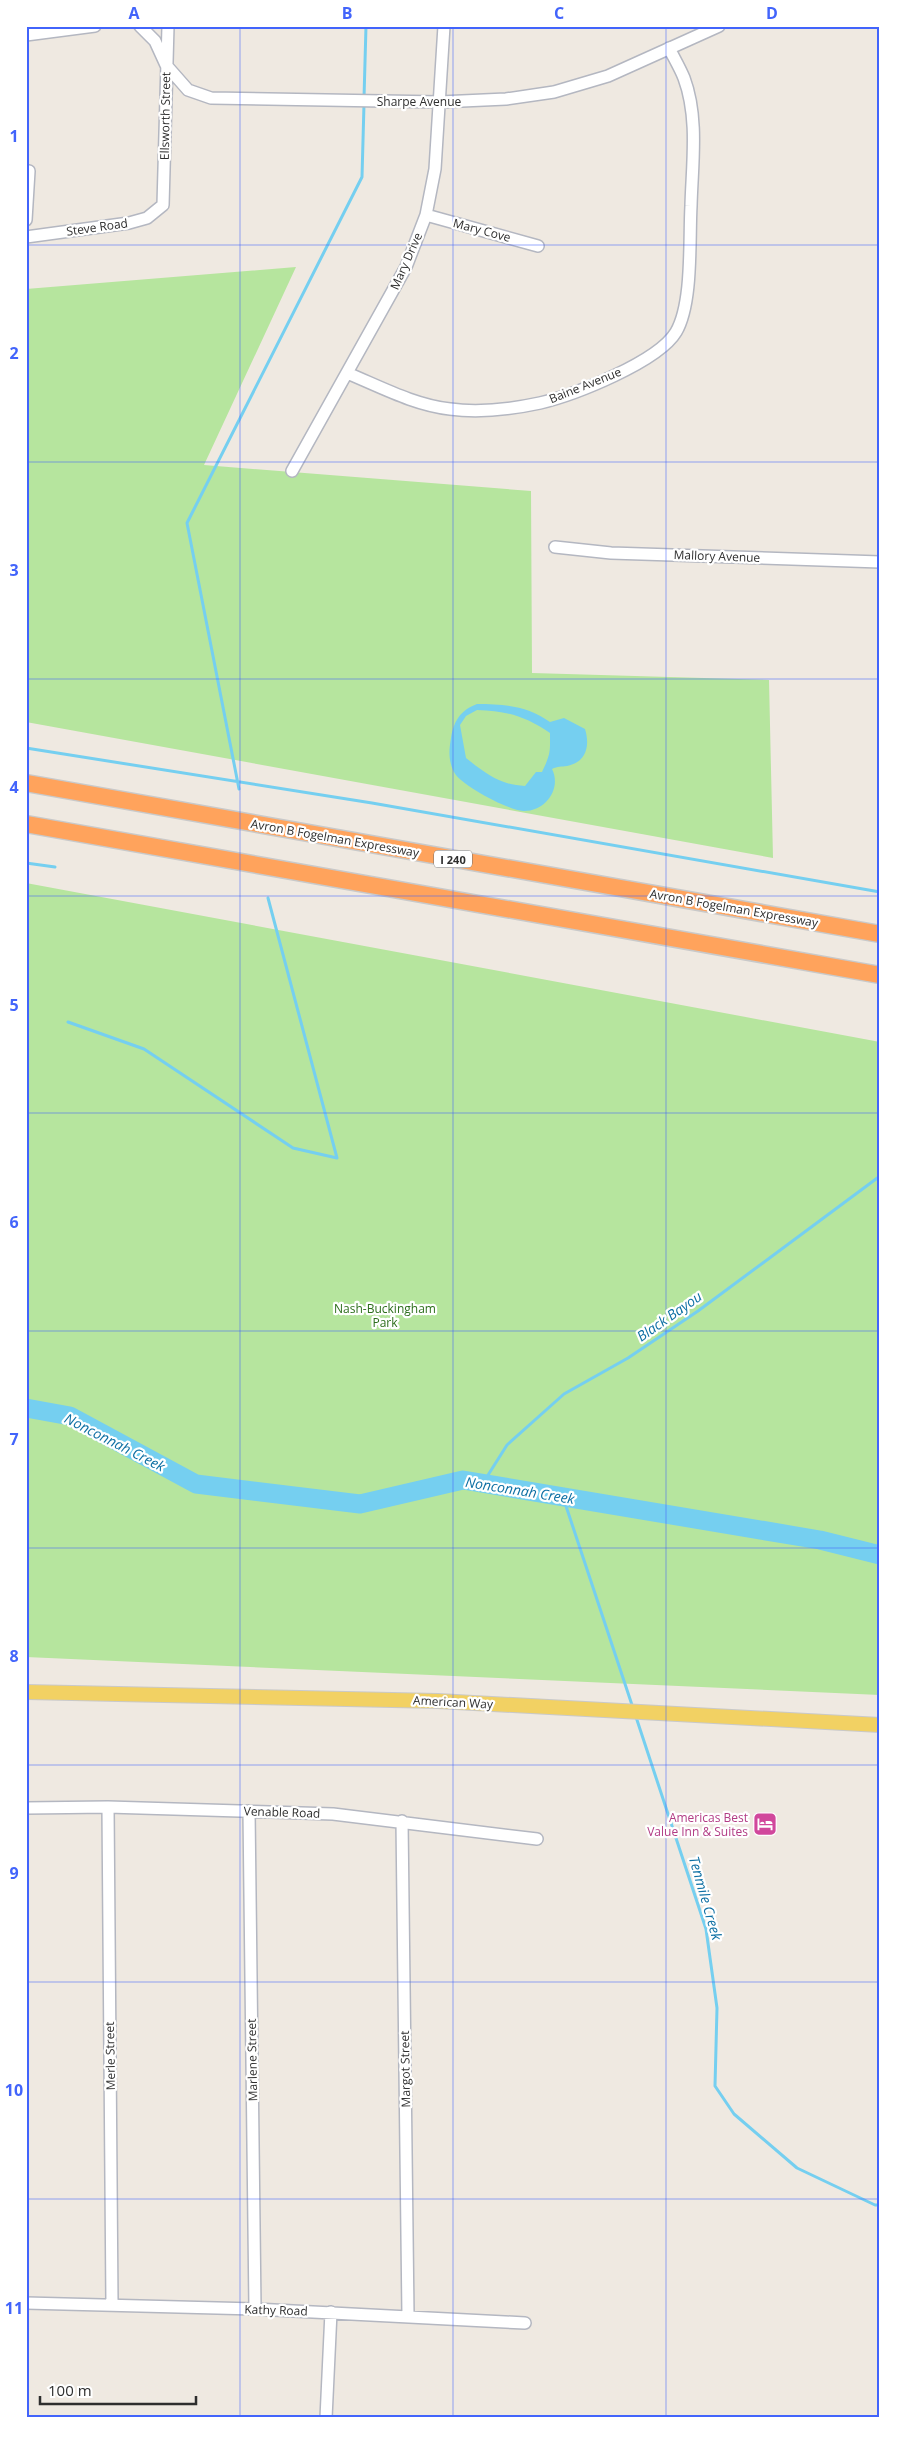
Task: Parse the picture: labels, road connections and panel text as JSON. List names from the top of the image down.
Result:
{
  "streets": {
    "highway": ["Avron B Fogelman Expressway", "I 240"],
    "main road": ["American Way"],
    "street": [
      "Sharpe Avenue",
      "Ellsworth Street",
      "Steve Road",
      "Mary Cove",
      "Mary Drive",
      "Baine Avenue",
      "Mallory Avenue",
      "Venable Road",
      "Merle Street",
      "Marlene Street",
      "Margot Street",
      "Kathy Road"
    ]
  },
  "crossings": [
    ["Sharpe Avenue", "Ellsworth Street"],
    ["Sharpe Avenue", "Mary Drive"],
    ["Sharpe Avenue", "Baine Avenue"],
    ["Ellsworth Street", "Steve Road"],
    ["Mary Cove", "Mary Drive"],
    ["Mary Drive", "Baine Avenue"],
    ["Venable Road", "Merle Street"],
    ["Venable Road", "Marlene Street"],
    ["Venable Road", "Margot Street"],
    ["Merle Street", "Kathy Road"],
    ["Marlene Street", "Kathy Road"],
    ["Margot Street", "Kathy Road"]
  ],
  "water": ["Black Bayou", "Nonconnah Creek", "Tenmile Creek"],
  "parks": ["Nash-Buckingham Park"],
  "places": {
    "hotel": ["Americas Best Value Inn & Suites"]
  },
  "scale_bar": "100 m",
  "grid": {
    "columns": [
      "A",
      "B",
      "C",
      "D"
    ],
    "rows": [
      "1",
      "2",
      "3",
      "4",
      "5",
      "6",
      "7",
      "8",
      "9",
      "10",
      "11"
    ]
  }
}
